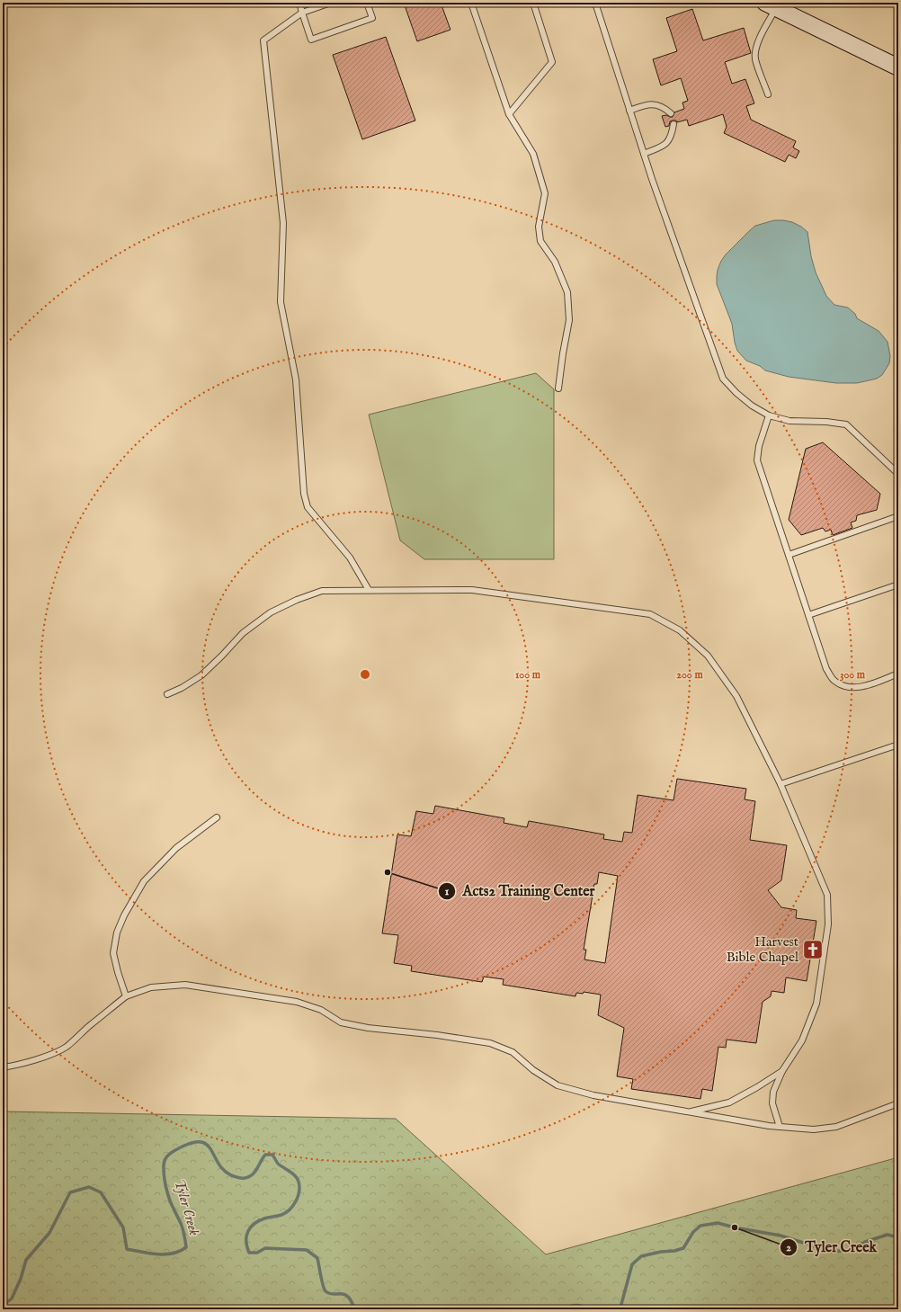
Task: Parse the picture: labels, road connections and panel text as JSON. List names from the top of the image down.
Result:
{
  "water": ["Tyler Creek"],
  "places": {
    "other": ["Acts2 Training Center", "Tyler Creek"],
    "church": ["Harvest Bible Chapel"]
  },
  "rings": ["100 m", "200 m", "300 m"]
}
